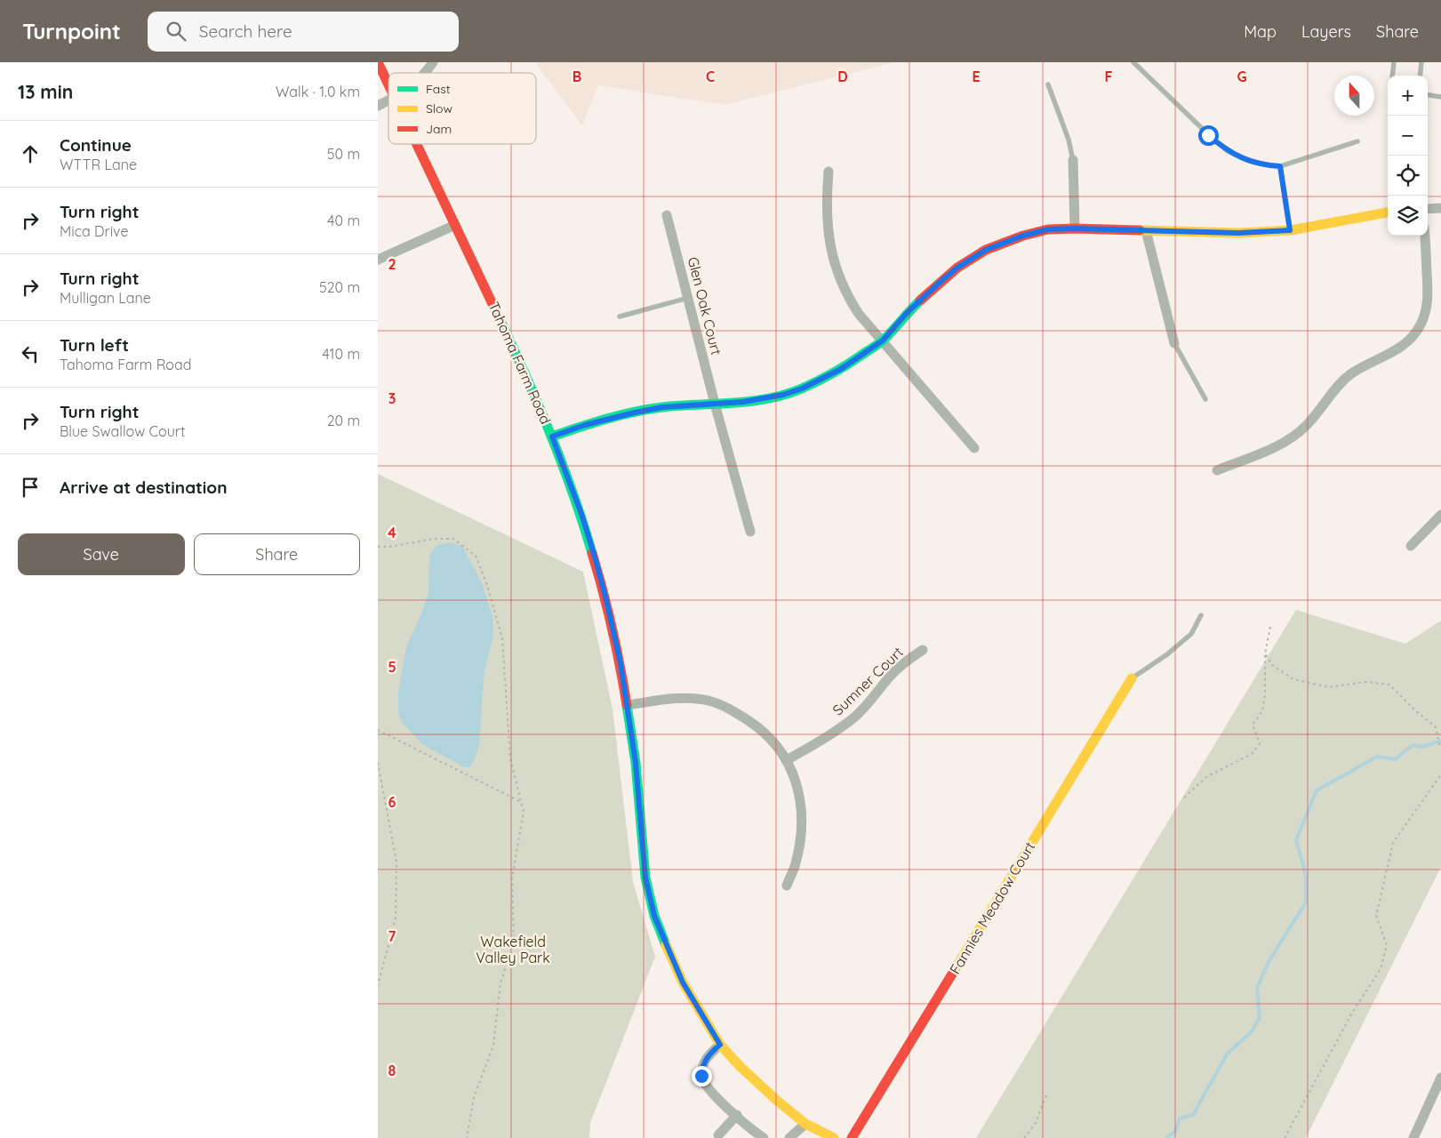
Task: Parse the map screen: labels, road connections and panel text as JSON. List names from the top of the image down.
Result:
{
  "streets": {
    "street": [
      "Glen Oak Court",
      "Tahoma Farm Road",
      "Sumner Court",
      "Fannies Meadow Court"
    ]
  },
  "parks": ["Wakefield Valley Park"],
  "legend": ["Fast", "Slow", "Jam"],
  "north": "top",
  "page": {
    "header": "Turnpoint",
    "search": "Search here",
    "nav": ["Map", "Layers", "Share"],
    "heading": ["13 min", "Walk · 1.0 km"],
    "map_buttons": ["+", "−"],
    "list": [
      ["Continue", "WTTR Lane", "50 m"],
      ["Turn right", "Mica Drive", "40 m"],
      ["Turn right", "Mulligan Lane", "520 m"],
      ["Turn left", "Tahoma Farm Road", "410 m"],
      ["Turn right", "Blue Swallow Court", "20 m"],
      "Arrive at destination"
    ],
    "buttons": ["Save", "Share"]
  },
  "grid": {
    "columns": [
      "B",
      "C",
      "D",
      "E",
      "F",
      "G"
    ],
    "rows": [
      "2",
      "3",
      "4",
      "5",
      "6",
      "7",
      "8"
    ]
  }
}
